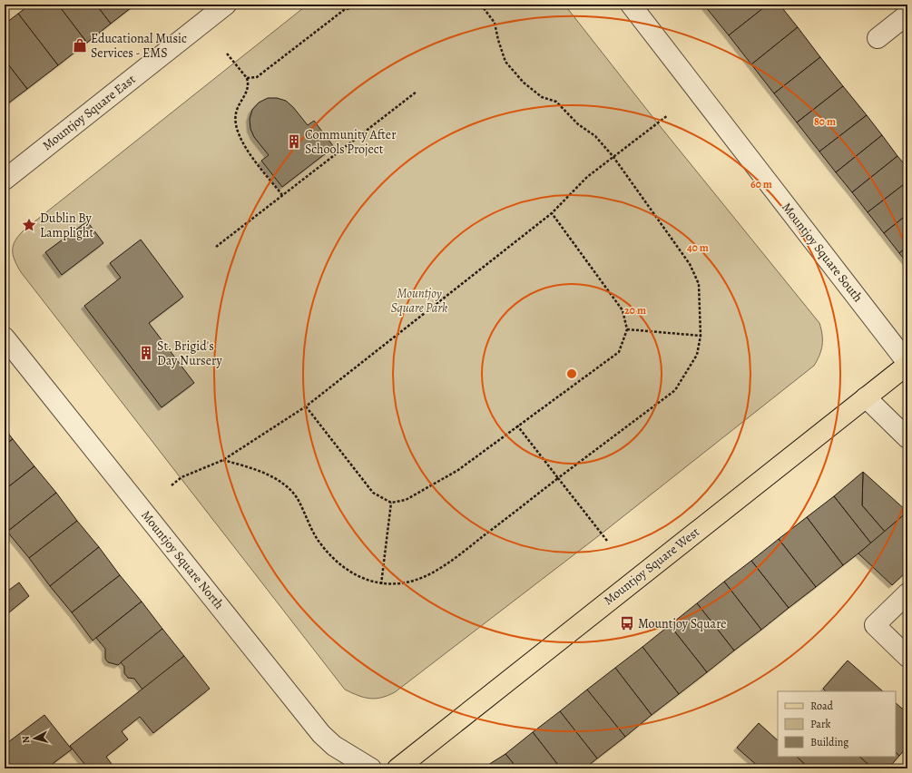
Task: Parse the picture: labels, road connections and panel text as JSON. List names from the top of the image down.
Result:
{
  "streets": {
    "main road": ["Mountjoy Square West"],
    "street": ["Mountjoy Square East", "Mountjoy Square South", "Mountjoy Square North"]
  },
  "crossings": [
    ["Mountjoy Square South", "Mountjoy Square West"]
  ],
  "parks": ["Mountjoy Square Park"],
  "places": {
    "shop": ["Educational Music Services - EMS"],
    "building": ["Community After Schools Project", "St. Brigid's Day Nursery"],
    "place": ["Dublin By Lamplight"],
    "bus stop": ["Mountjoy Square"]
  },
  "legend": ["Road", "Park", "Building"],
  "north": "left",
  "rings": [
    "80 m",
    "60 m",
    "40 m",
    "20 m"
  ]
}
